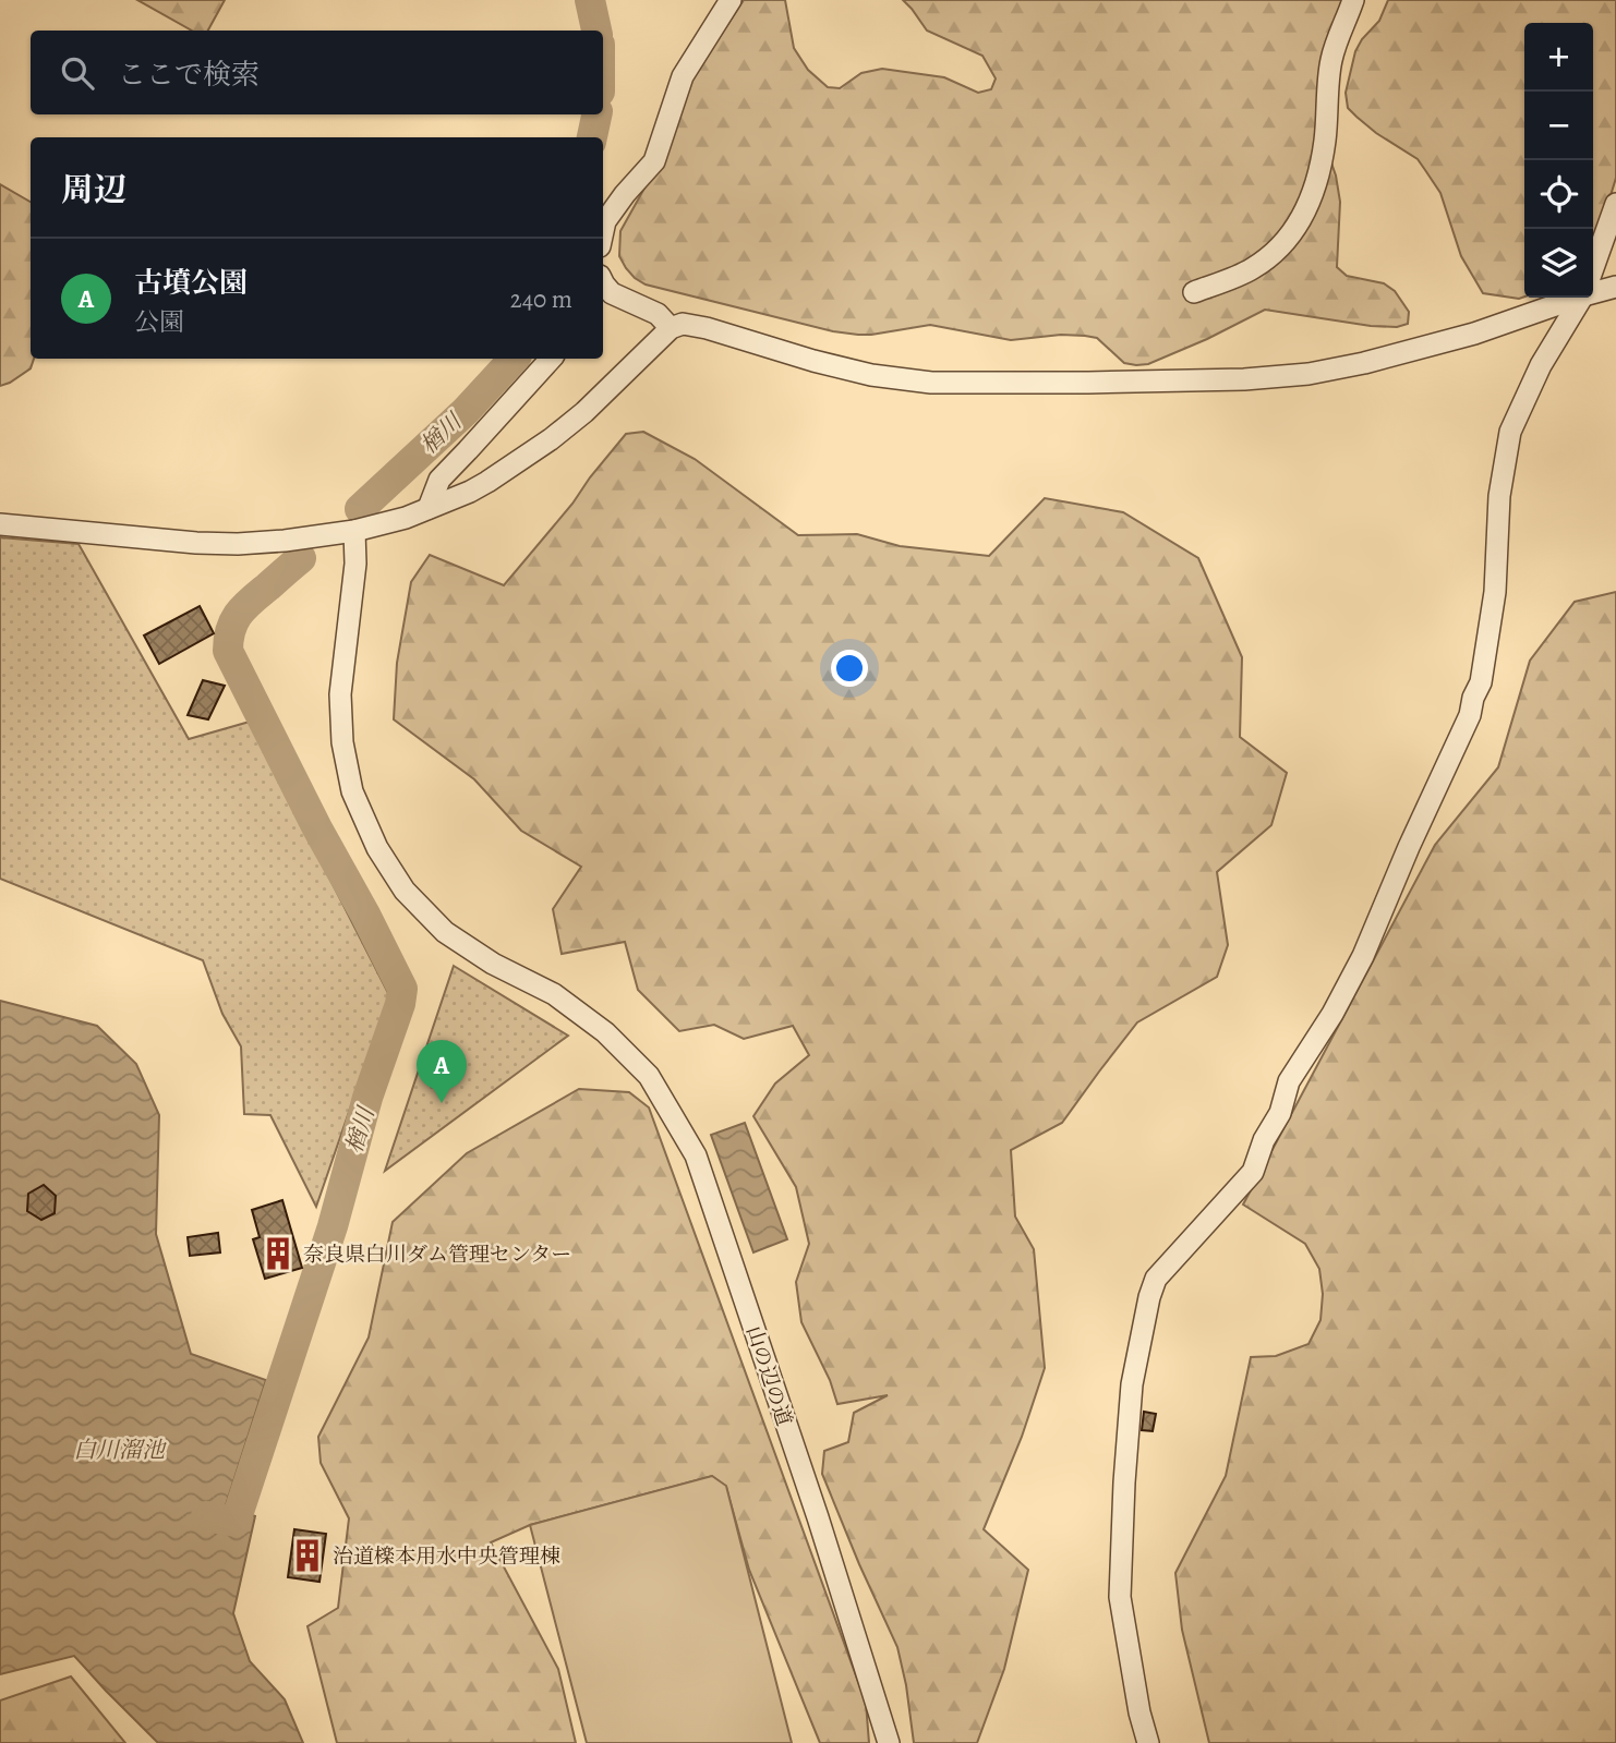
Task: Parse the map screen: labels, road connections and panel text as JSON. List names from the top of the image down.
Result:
{
  "streets": {
    "street": ["山の辺の道"]
  },
  "water": ["楢川", "白川溜池"],
  "places": {
    "building": ["奈良県白川ダム管理センター", "治道檪本用水中央管理棟"]
  },
  "page": {
    "map_buttons": ["+", "−"],
    "search": "ここで検索",
    "heading": "周辺",
    "list": [
      {
        "mark": "A",
        "name": "古墳公園",
        "note": "公園",
        "value": "240 m"
      }
    ],
    "pins": "A"
  }
}
